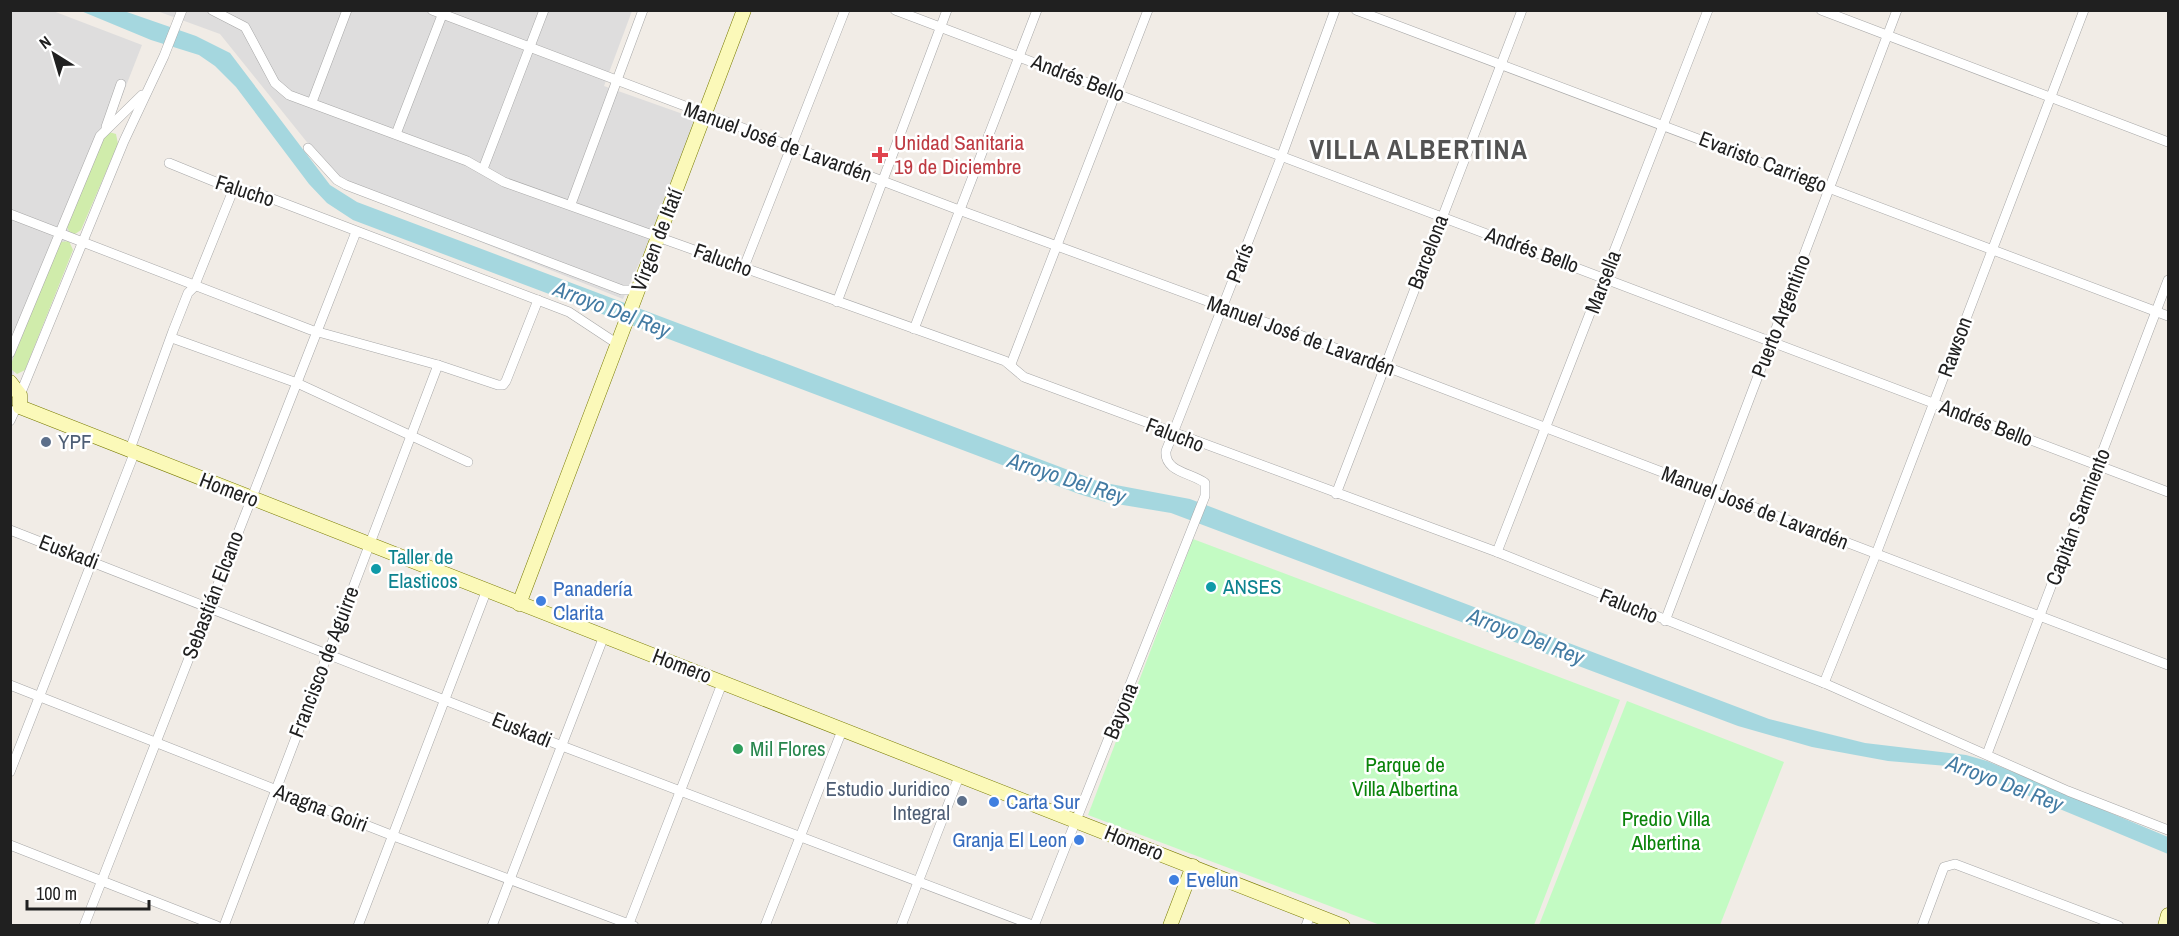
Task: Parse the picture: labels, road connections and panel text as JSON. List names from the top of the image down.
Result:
{
  "streets": {
    "main road": ["Virgen de Itatí", "Homero"],
    "street": [
      "Andrés Bello",
      "Manuel José de Lavardén",
      "Evaristo Carriego",
      "Falucho",
      "Barcelona",
      "París",
      "Marsella",
      "Puerto Argentino",
      "Rawson",
      "Capitán Sarmiento",
      "Euskadi",
      "Sebastián Elcano",
      "Francisco de Aguirre",
      "Bayona",
      "Aragna Goiri"
    ]
  },
  "crossings": [
    ["Andrés Bello", "Barcelona"],
    ["Andrés Bello", "París"],
    ["Andrés Bello", "Marsella"],
    ["Andrés Bello", "Puerto Argentino"],
    ["Andrés Bello", "Rawson"],
    ["Andrés Bello", "Capitán Sarmiento"],
    ["Manuel José de Lavardén", "Virgen de Itatí"],
    ["Manuel José de Lavardén", "Barcelona"],
    ["Manuel José de Lavardén", "París"],
    ["Manuel José de Lavardén", "Marsella"],
    ["Manuel José de Lavardén", "Puerto Argentino"],
    ["Manuel José de Lavardén", "Rawson"],
    ["Manuel José de Lavardén", "Capitán Sarmiento"],
    ["Evaristo Carriego", "Barcelona"],
    ["Evaristo Carriego", "Marsella"],
    ["Evaristo Carriego", "Puerto Argentino"],
    ["Evaristo Carriego", "Rawson"],
    ["Evaristo Carriego", "Capitán Sarmiento"],
    ["Falucho", "Virgen de Itatí"],
    ["Falucho", "Barcelona"],
    ["Falucho", "París"],
    ["Falucho", "Marsella"],
    ["Falucho", "Puerto Argentino"],
    ["Falucho", "Rawson"],
    ["Falucho", "Capitán Sarmiento"],
    ["Falucho", "Sebastián Elcano"],
    ["Virgen de Itatí", "Homero"],
    ["París", "Bayona"],
    ["Homero", "Sebastián Elcano"],
    ["Homero", "Francisco de Aguirre"],
    ["Homero", "Bayona"],
    ["Euskadi", "Sebastián Elcano"],
    ["Euskadi", "Francisco de Aguirre"],
    ["Euskadi", "Bayona"],
    ["Sebastián Elcano", "Aragna Goiri"],
    ["Francisco de Aguirre", "Aragna Goiri"]
  ],
  "districts": ["VILLA ALBERTINA"],
  "water": ["Arroyo Del Rey"],
  "parks": ["Parque de Villa Albertina", "Predio Villa Albertina"],
  "places": {
    "health": ["Unidad Sanitaria 19 de Diciembre"],
    "other": [
      "YPF",
      "Taller de Elasticos",
      "ANSES",
      "Panadería Clarita",
      "Mil Flores",
      "Estudio Juridico Integral",
      "Carta Sur",
      "Granja El Leon",
      "Evelun"
    ]
  },
  "scale_bar": "100 m",
  "north": "top left"
}
